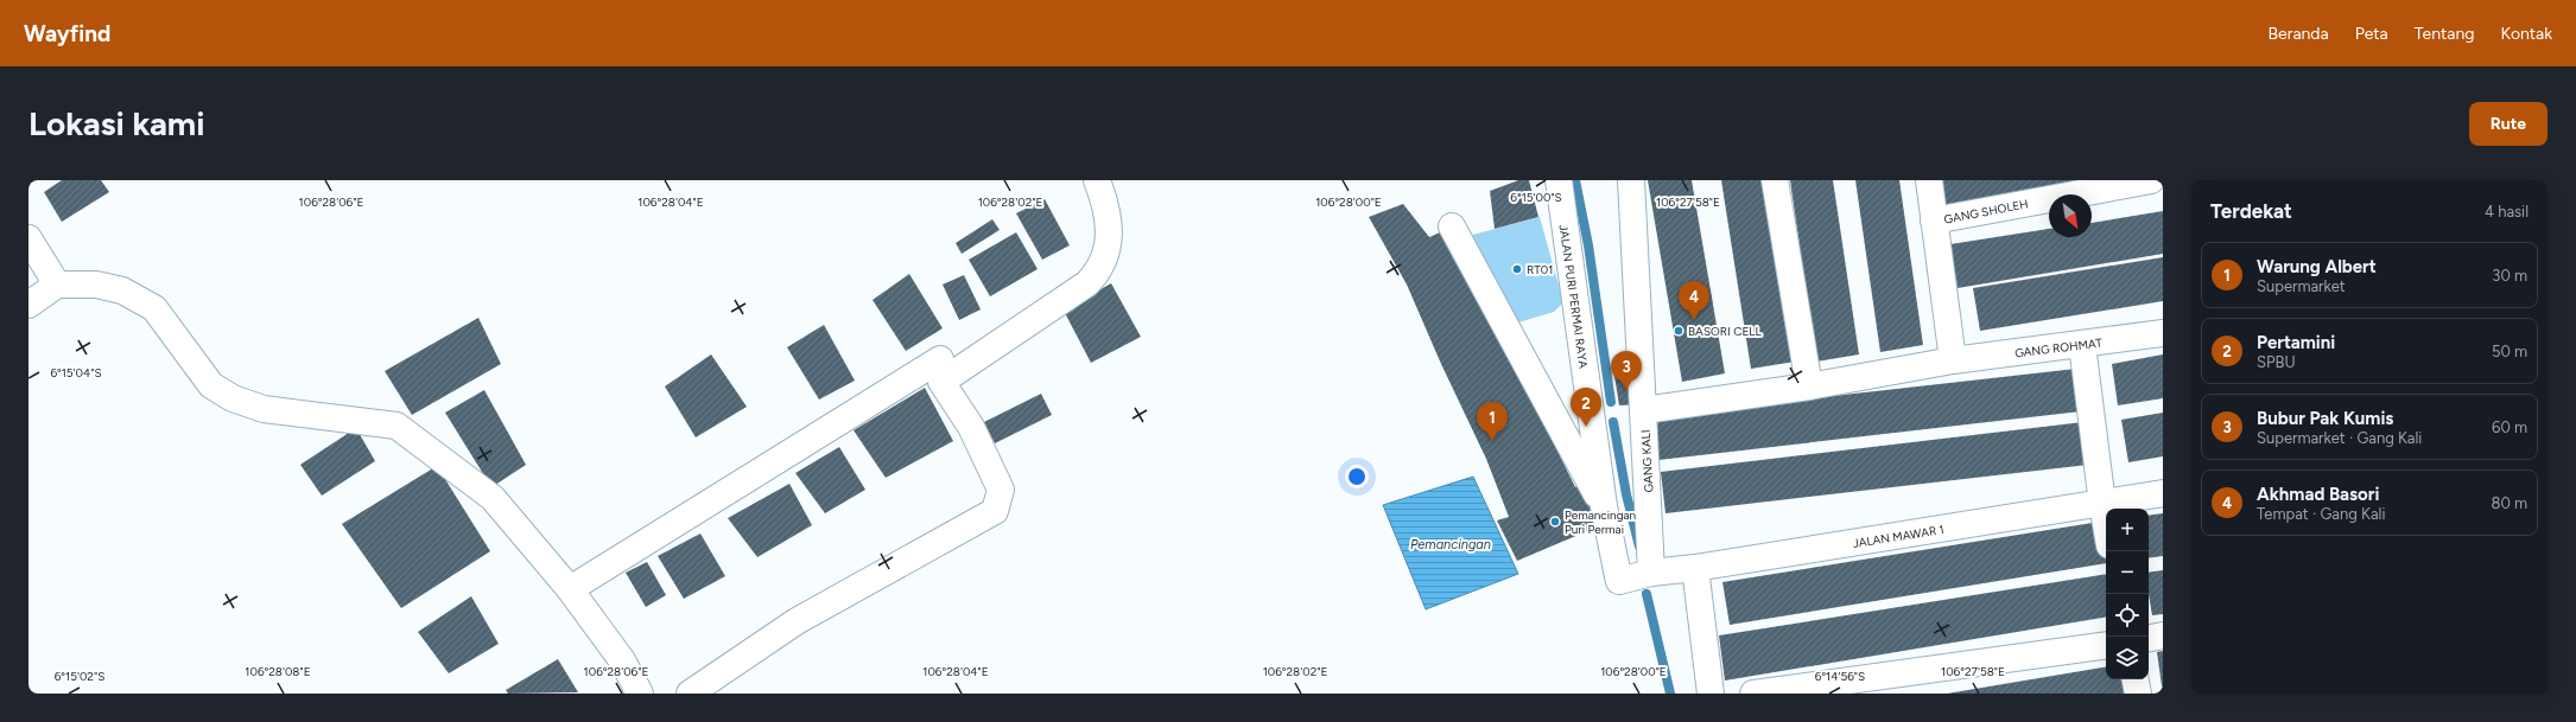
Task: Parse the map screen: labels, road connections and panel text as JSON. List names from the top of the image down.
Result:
{
  "streets": {
    "street": [
      "GANG SHOLEH",
      "JALAN PURI PERMAI RAYA",
      "GANG ROHMAT",
      "GANG KALI",
      "JALAN MAWAR 1"
    ]
  },
  "crossings": [
    ["JALAN PURI PERMAI RAYA", "GANG KALI"],
    ["GANG ROHMAT", "GANG KALI"]
  ],
  "water": ["Pemancingan"],
  "places": ["RT01", "BASORI CELL", "Pemancingan Puri Permai"],
  "north": "bottom right",
  "page": {
    "header": "Wayfind",
    "nav": [
      "Beranda",
      "Peta",
      "Tentang",
      "Kontak"
    ],
    "buttons": "Rute",
    "title": "Lokasi kami",
    "heading": ["Terdekat", "4 hasil"],
    "list": [
      {
        "mark": "1",
        "name": "Warung Albert",
        "note": "Supermarket",
        "value": "30 m"
      },
      {
        "mark": "2",
        "name": "Pertamini",
        "note": "SPBU",
        "value": "50 m"
      },
      {
        "mark": "3",
        "name": "Bubur Pak Kumis",
        "note": "Supermarket · Gang Kali",
        "value": "60 m"
      },
      {
        "mark": "4",
        "name": "Akhmad Basori",
        "note": "Tempat · Gang Kali",
        "value": "80 m"
      }
    ],
    "pins": [
      "4",
      "3",
      "2",
      "1"
    ],
    "map_buttons": ["+", "−"]
  },
  "coordinates": [
    "6°15'00\"S",
    "106°28'06\"E",
    "106°28'04\"E",
    "106°27'58\"E",
    "106°28'02\"E",
    "106°28'00\"E",
    "6°15'04\"S",
    "106°28'08\"E",
    "6°15'02\"S",
    "6°14'56\"S"
  ]
}
